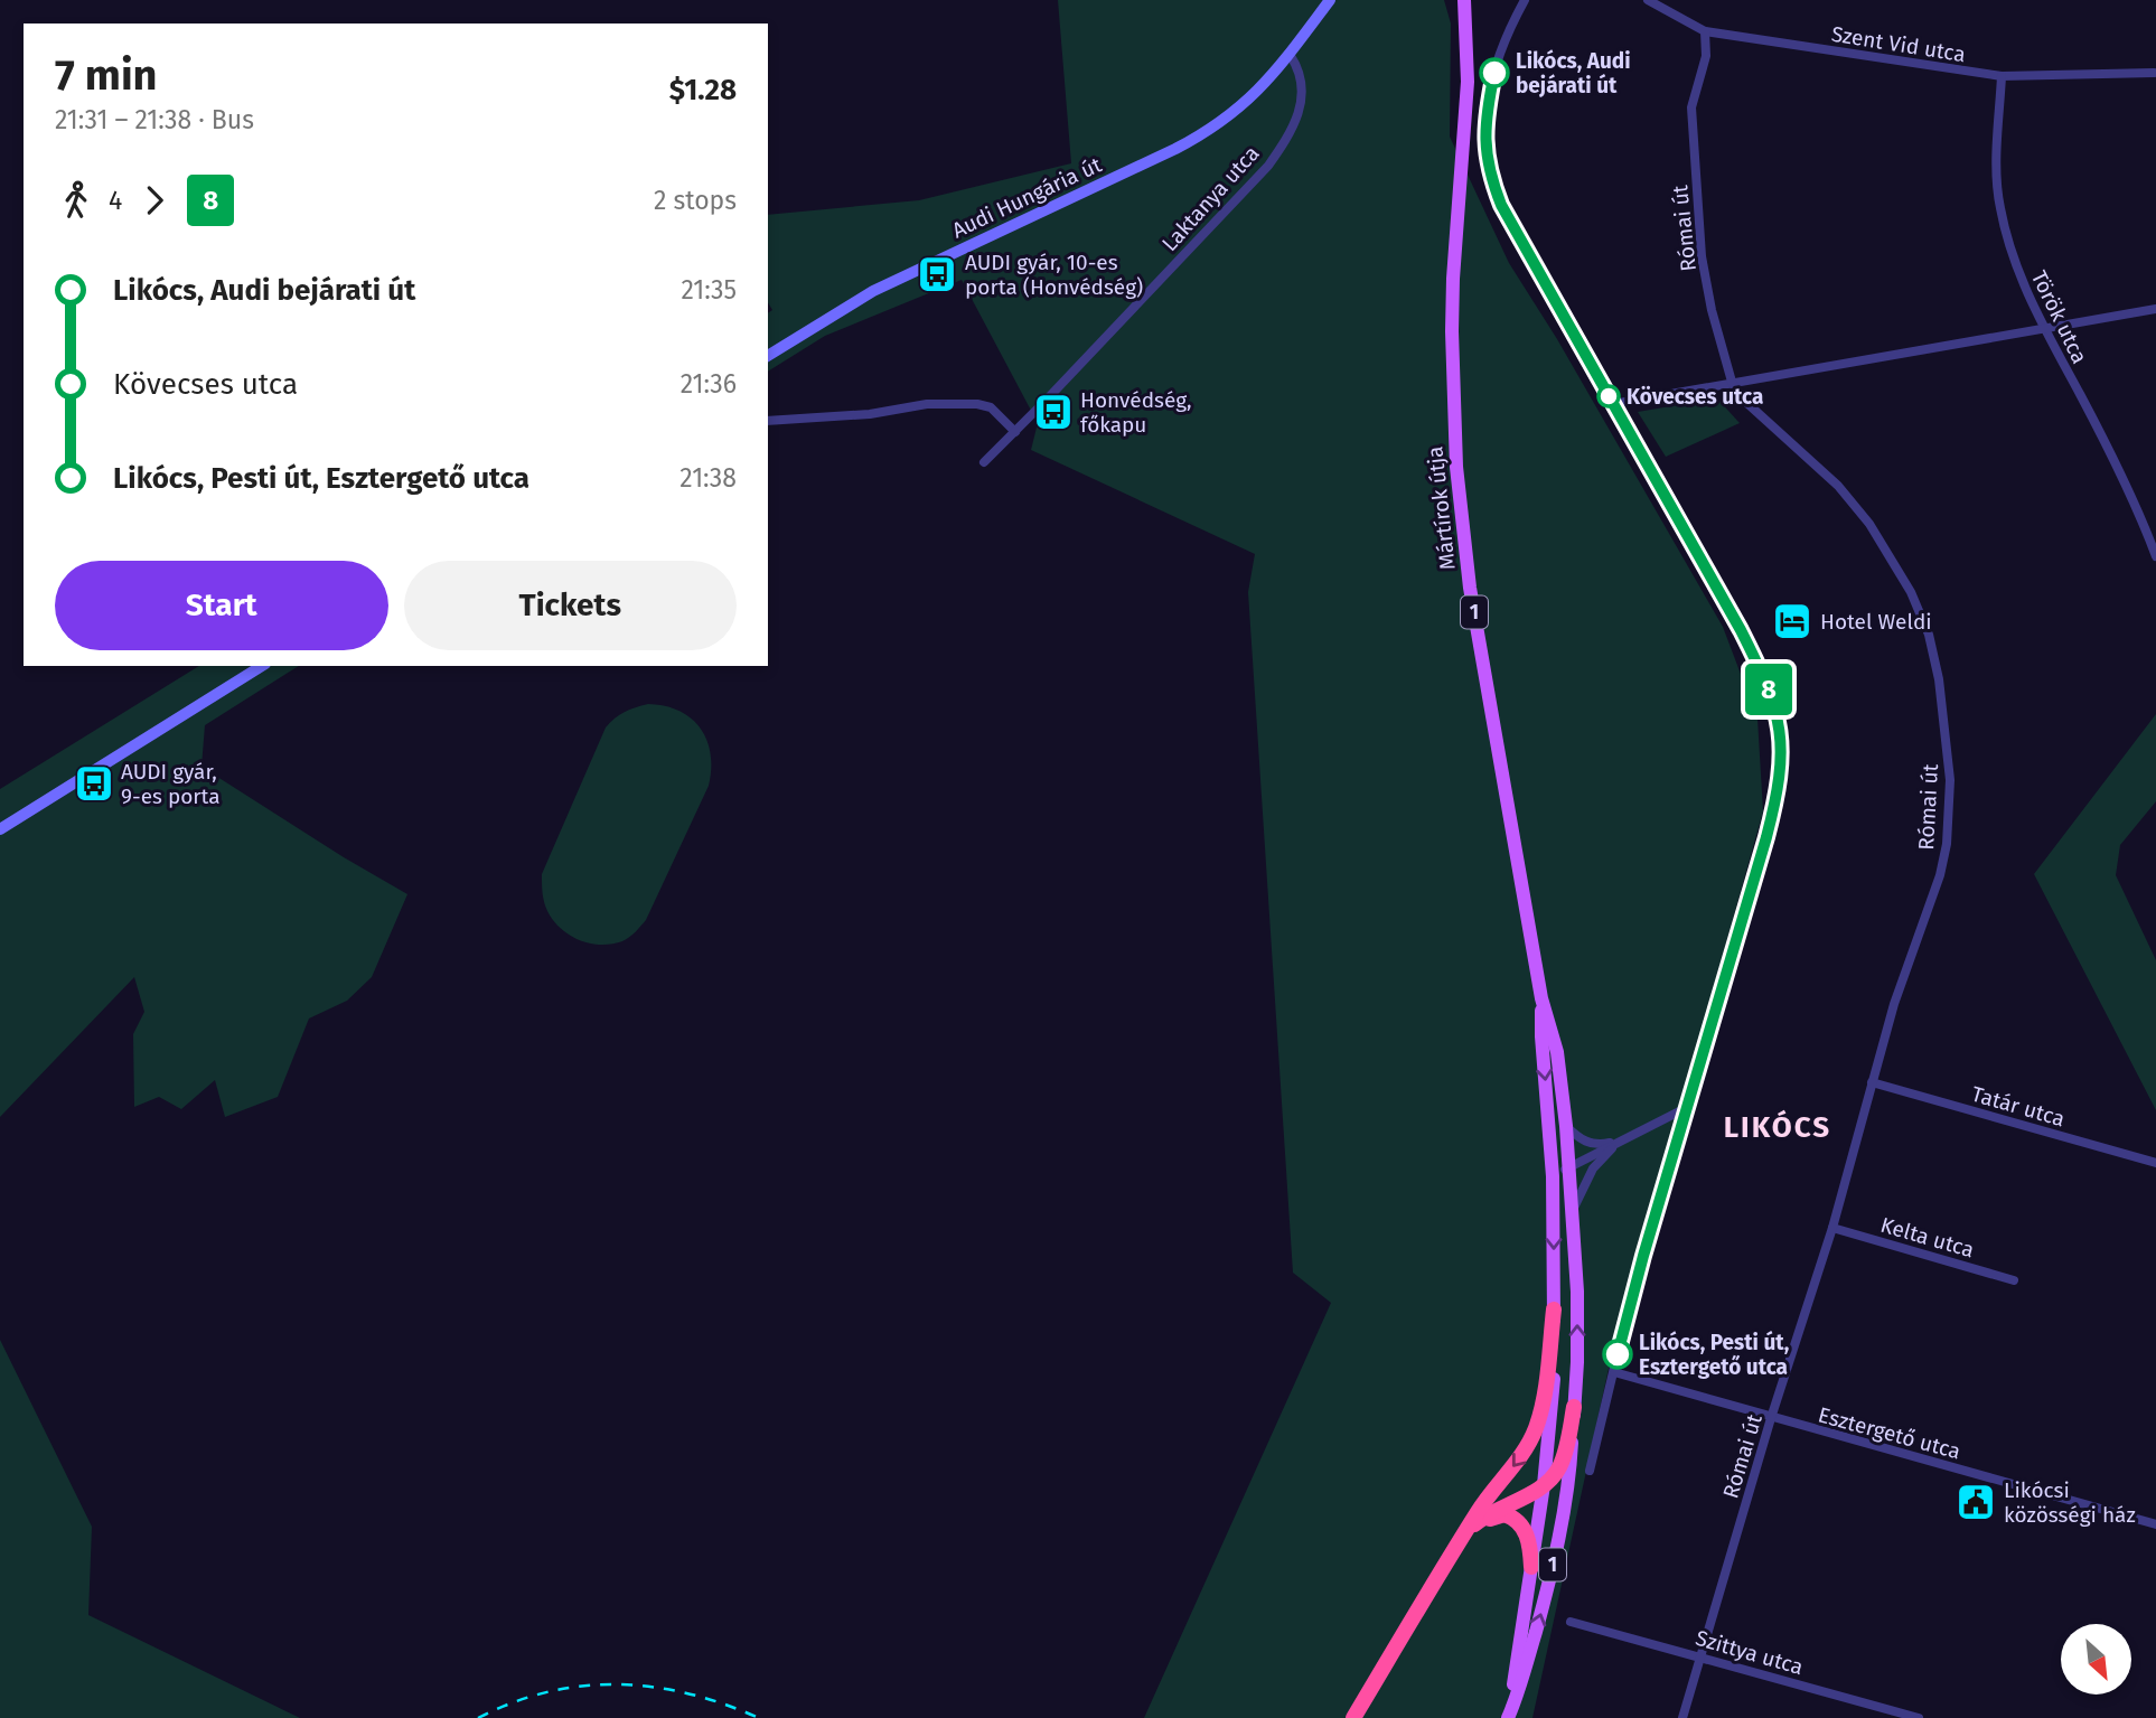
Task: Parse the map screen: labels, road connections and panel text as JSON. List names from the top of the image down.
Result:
{
  "streets": {
    "main road": ["Mártírok útja", "1"],
    "street": [
      "Szent Vid utca",
      "Audi Hungária út",
      "Laktanya utca",
      "Római út",
      "Török utca",
      "Tatár utca",
      "Kelta utca",
      "Esztergető utca",
      "Szittya utca"
    ]
  },
  "crossings": [
    ["Szent Vid utca", "Római út"],
    ["Szent Vid utca", "Török utca"],
    ["Audi Hungária út", "Laktanya utca"],
    ["Római út", "Tatár utca"],
    ["Római út", "Kelta utca"],
    ["Római út", "Esztergető utca"],
    ["Római út", "Szittya utca"],
    ["Mártírok útja", "1"]
  ],
  "districts": ["LIKÓCS"],
  "places": {
    "other": ["Likócs, Audi bejárati út", "Kövecses utca", "Likócs, Pesti út, Esztergető utca"],
    "bus stop": ["AUDI gyár, 10-es porta (Honvédség)", "Honvédség, főkapu", "AUDI gyár, 9-es porta"],
    "hotel": ["Hotel Weldi"],
    "public building": ["Likócsi közösségi ház"]
  },
  "lines": ["bus line 8"],
  "north": "bottom right",
  "page": {
    "on_map": "8",
    "heading": ["7 min", "21:31 – 21:38 · Bus", "$1.28"],
    "legs": ["4", "8", "2 stops"],
    "list": [
      {
        "name": "Likócs, Audi bejárati út",
        "value": "21:35"
      },
      {
        "name": "Kövecses utca",
        "value": "21:36"
      },
      {
        "name": "Likócs, Pesti út, Esztergető utca",
        "value": "21:38"
      }
    ],
    "buttons": ["Start", "Tickets"]
  }
}
